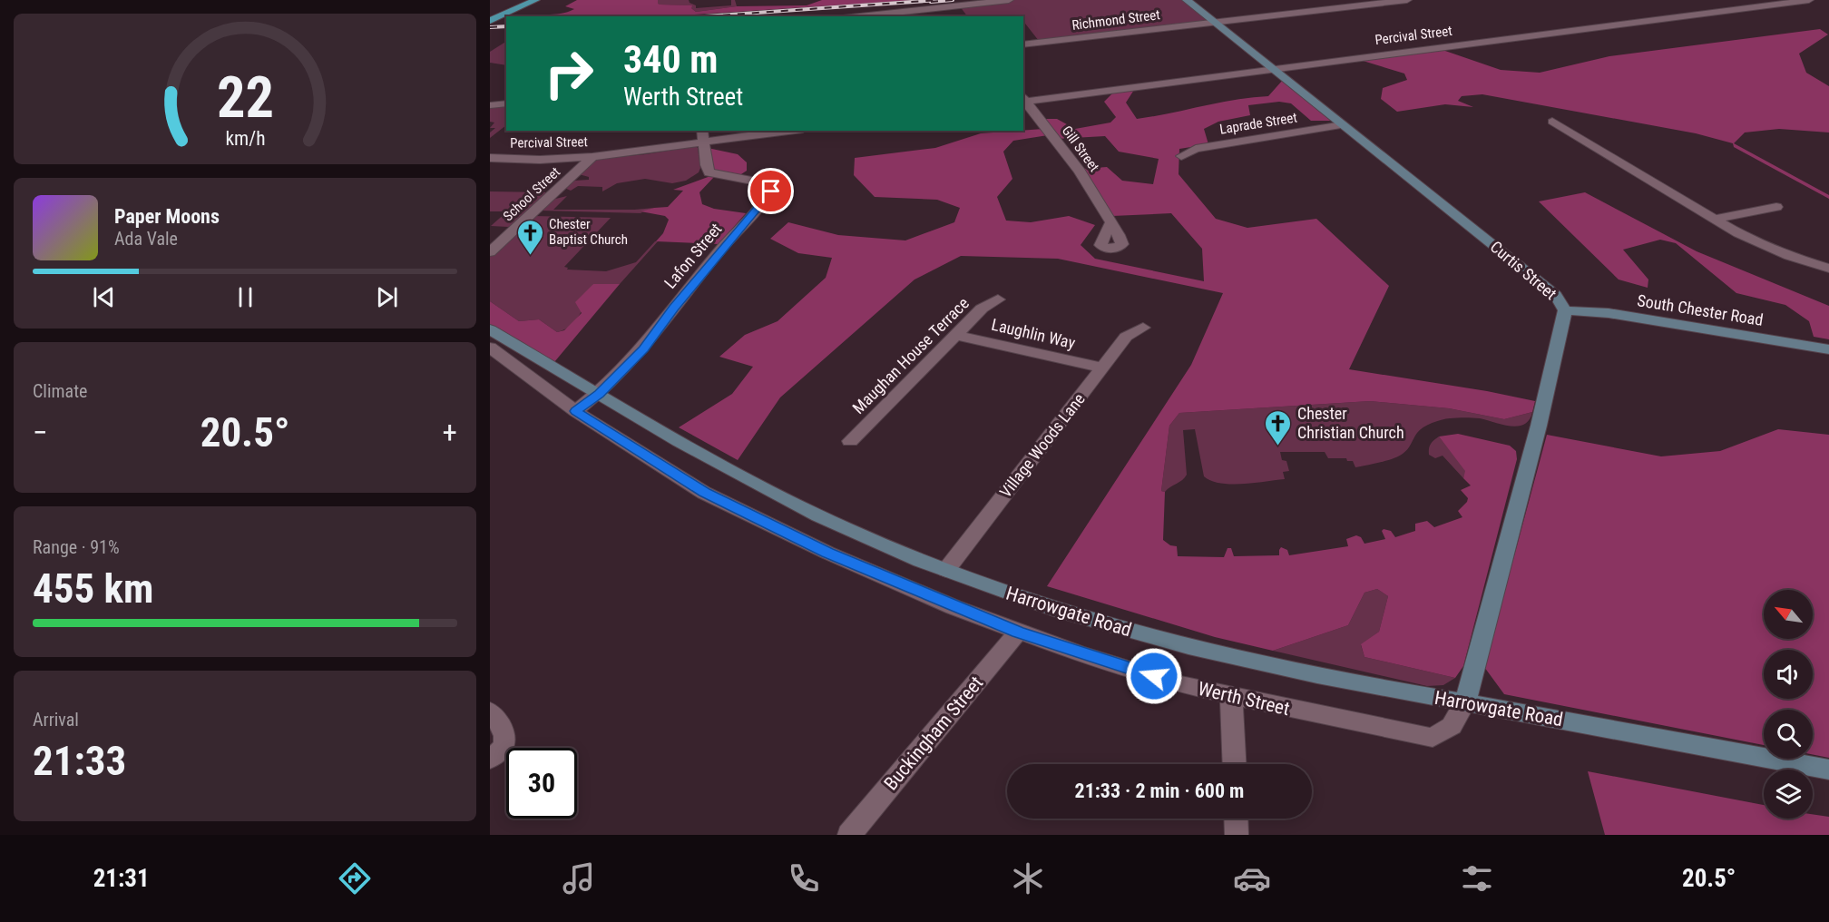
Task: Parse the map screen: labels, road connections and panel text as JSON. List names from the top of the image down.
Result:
{
  "streets": {
    "street": [
      "Richmond Street",
      "Percival Street",
      "Laprade Street",
      "Gill Street",
      "School Street",
      "Lafon Street",
      "Curtis Street",
      "South Chester Road",
      "Laughlin Way",
      "Maughan House Terrace",
      "Village Woods Lane",
      "Harrowgate Road",
      "Werth Street",
      "Buckingham Street"
    ]
  },
  "crossings": [
    ["Richmond Street", "Curtis Street"],
    ["Percival Street", "Gill Street"],
    ["Percival Street", "School Street"],
    ["Percival Street", "Lafon Street"],
    ["Percival Street", "Curtis Street"],
    ["Laprade Street", "Curtis Street"],
    ["Lafon Street", "Harrowgate Road"],
    ["Curtis Street", "South Chester Road"],
    ["Curtis Street", "Harrowgate Road"],
    ["Curtis Street", "Werth Street"],
    ["Laughlin Way", "Maughan House Terrace"],
    ["Laughlin Way", "Village Woods Lane"],
    ["Village Woods Lane", "Harrowgate Road"],
    ["Harrowgate Road", "Werth Street"],
    ["Werth Street", "Buckingham Street"]
  ],
  "places": {
    "church": ["Chester Baptist Church", "Chester Christian Church"]
  },
  "north": "top left",
  "page": {
    "turn": ["340 m", "Werth Street"],
    "song": ["Paper Moons", "Ada Vale"],
    "tile": [
      "Climate",
      ["Range · 91%", "455 km"],
      ["Arrival", "21:33"]
    ],
    "heat": ["−", "20.5°", "+"],
    "limit": "30",
    "trip": "21:33 · 2 min · 600 m",
    "tabs": ["21:31", "20.5°"],
    "gauge": ["22", "km/h"]
  }
}
